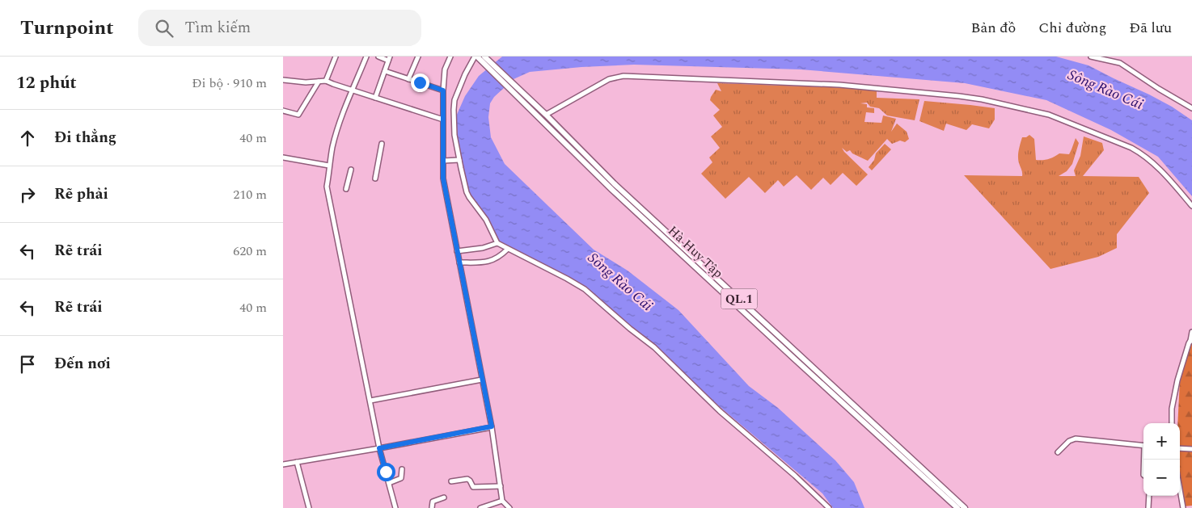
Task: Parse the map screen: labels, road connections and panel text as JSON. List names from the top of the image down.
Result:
{
  "streets": {
    "main road": ["Hà Huy Tập", "QL.1"]
  },
  "water": ["Sông Rào Cái"],
  "page": {
    "header": "Turnpoint",
    "search": "Tìm kiếm",
    "nav": ["Bản đồ", "Chỉ đường", "Đã lưu"],
    "heading": ["12 phút", "Đi bộ · 910 m"],
    "list": [
      ["Đi thẳng", "40 m"],
      ["Rẽ phải", "210 m"],
      ["Rẽ trái", "620 m"],
      ["Rẽ trái", "40 m"],
      "Đến nơi"
    ],
    "map_buttons": ["+", "−"]
  }
}
